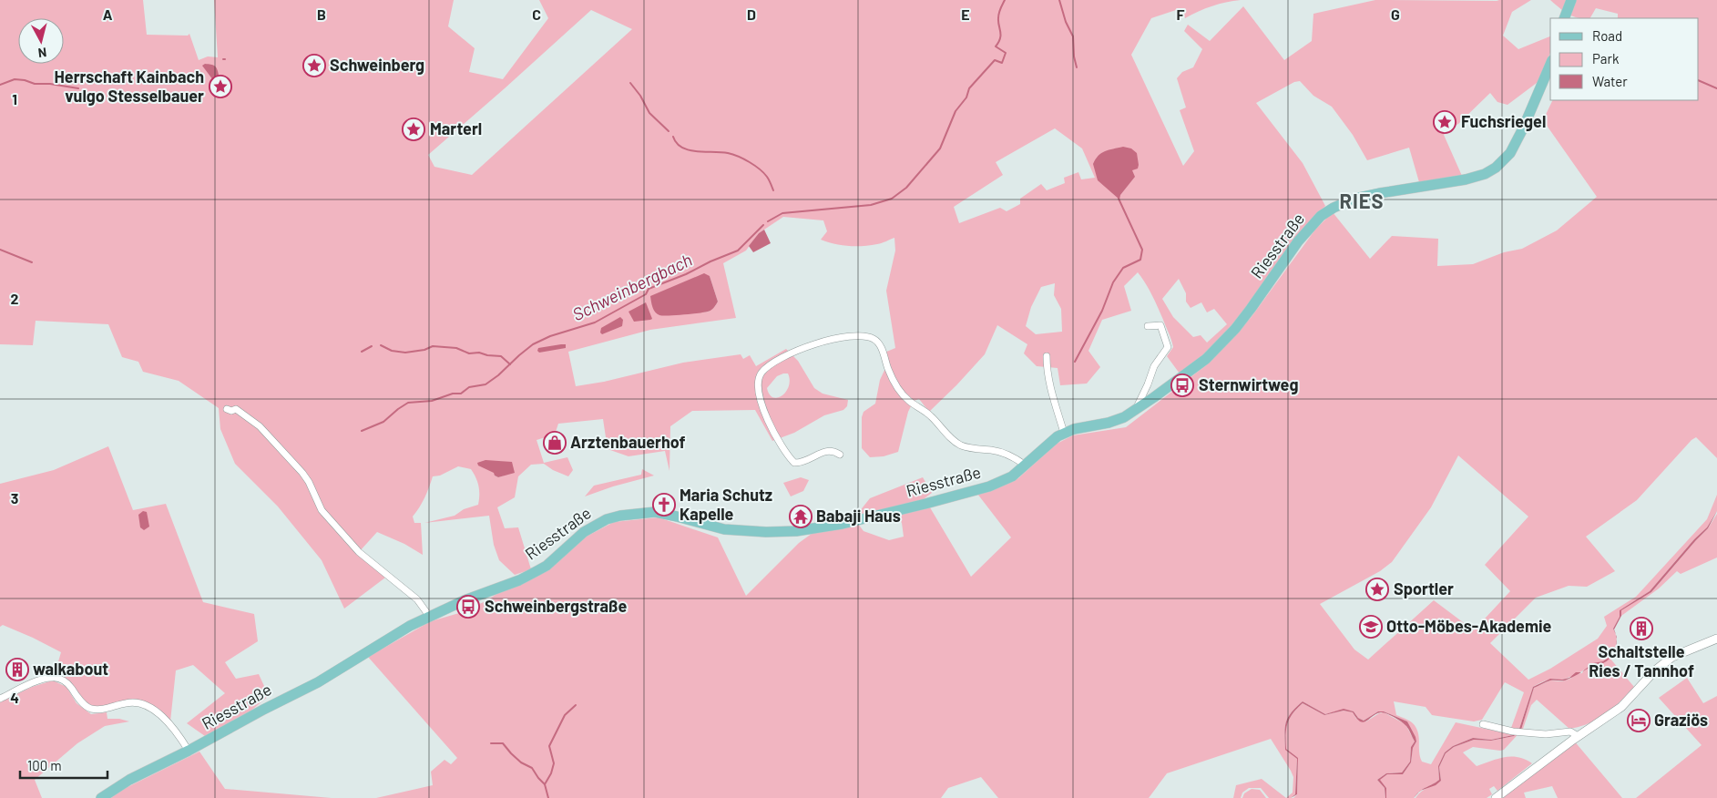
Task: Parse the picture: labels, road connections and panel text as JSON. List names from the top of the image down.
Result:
{
  "streets": {
    "main road": ["Riesstraße"]
  },
  "districts": ["RIES"],
  "water": ["Schweinbergbach"],
  "places": {
    "place": [
      "Schweinberg",
      "Herrschaft Kainbach vulgo Stesselbauer",
      "Fuchsriegel",
      "Marterl",
      "Sportler"
    ],
    "bus stop": ["Sternwirtweg", "Schweinbergstraße"],
    "shop": ["Arztenbauerhof"],
    "church": ["Maria Schutz Kapelle"],
    "temple": ["Babaji Haus"],
    "school or university": ["Otto-Möbes-Akademie"],
    "building": ["Schaltstelle Ries / Tannhof", "walkabout"],
    "hotel": ["Graziös"]
  },
  "legend": ["Road", "Park", "Water"],
  "scale_bar": "100 m",
  "north": "bottom",
  "grid": {
    "columns": [
      "A",
      "B",
      "C",
      "D",
      "E",
      "F",
      "G"
    ],
    "rows": [
      "1",
      "2",
      "3",
      "4"
    ]
  }
}
